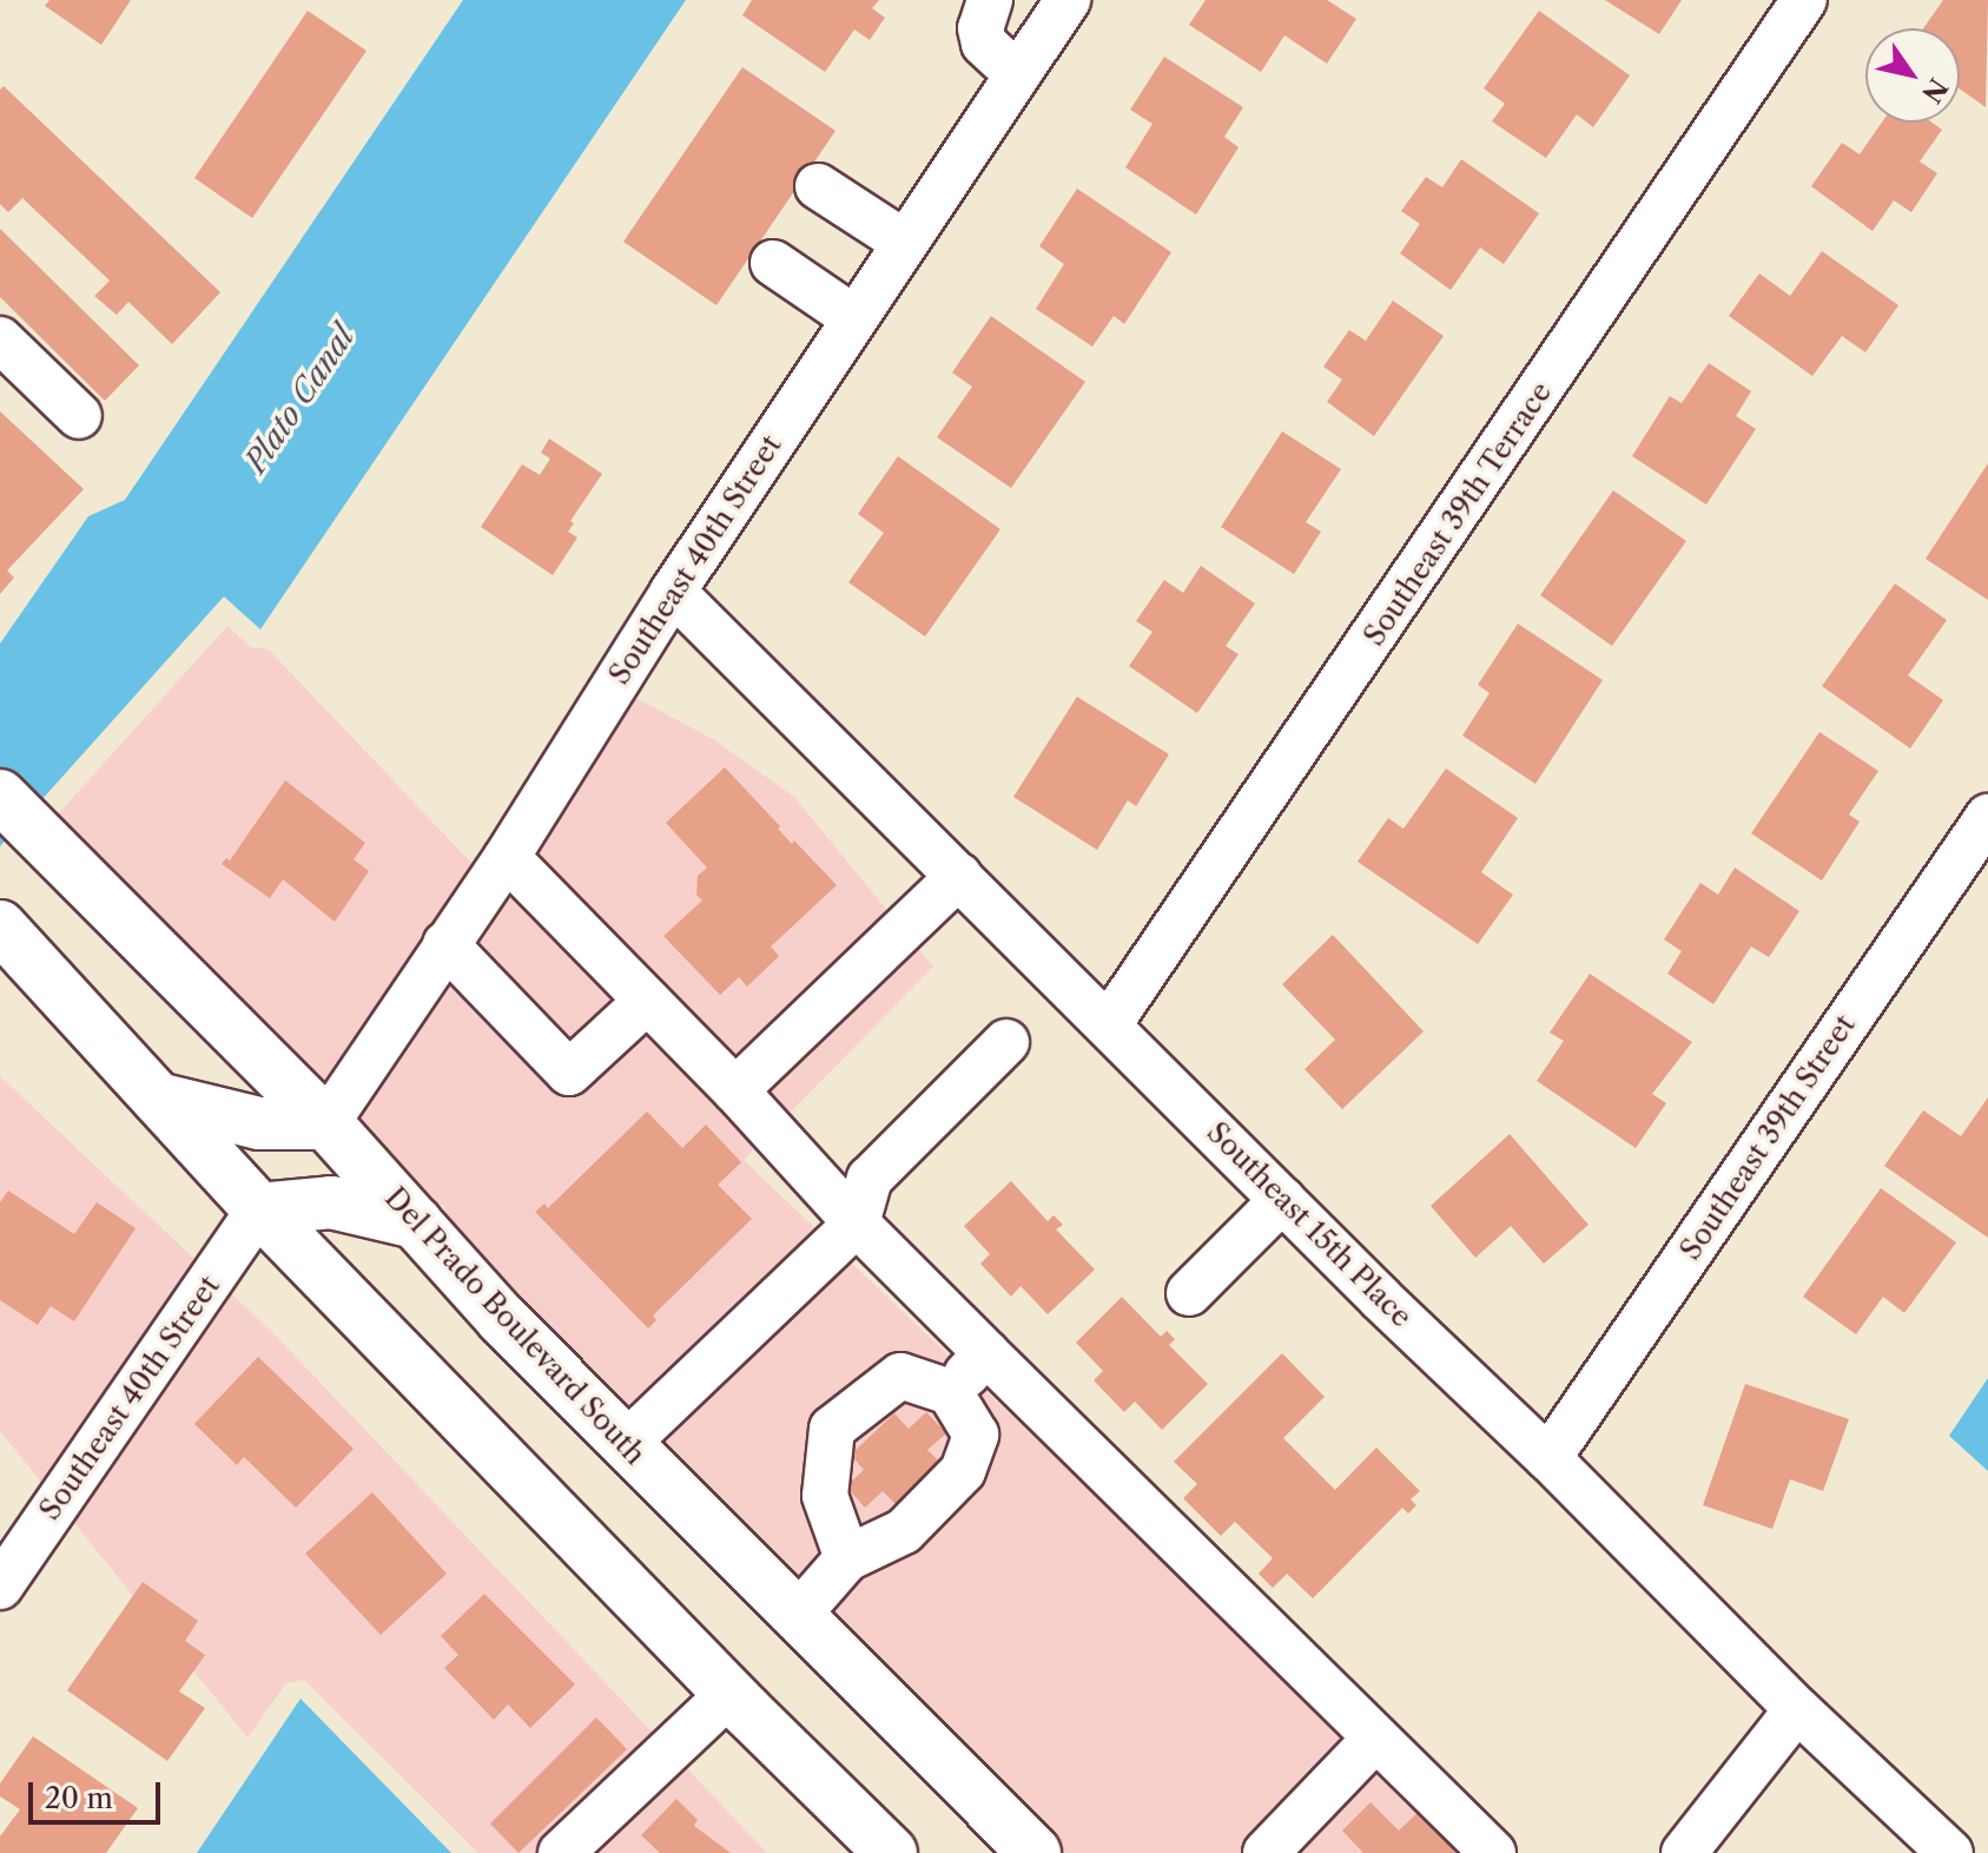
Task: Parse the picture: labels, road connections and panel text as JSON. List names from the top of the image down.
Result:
{
  "streets": {
    "main road": ["Del Prado Boulevard South"],
    "street": [
      "Southeast 39th Terrace",
      "Southeast 40th Street",
      "Southeast 39th Street",
      "Southeast 15th Place"
    ]
  },
  "crossings": [
    ["Southeast 39th Terrace", "Southeast 15th Place"],
    ["Southeast 40th Street", "Southeast 15th Place"],
    ["Southeast 40th Street", "Del Prado Boulevard South"],
    ["Southeast 39th Street", "Southeast 15th Place"]
  ],
  "water": ["Plato Canal"],
  "scale_bar": "20 m",
  "north": "bottom right"
}
